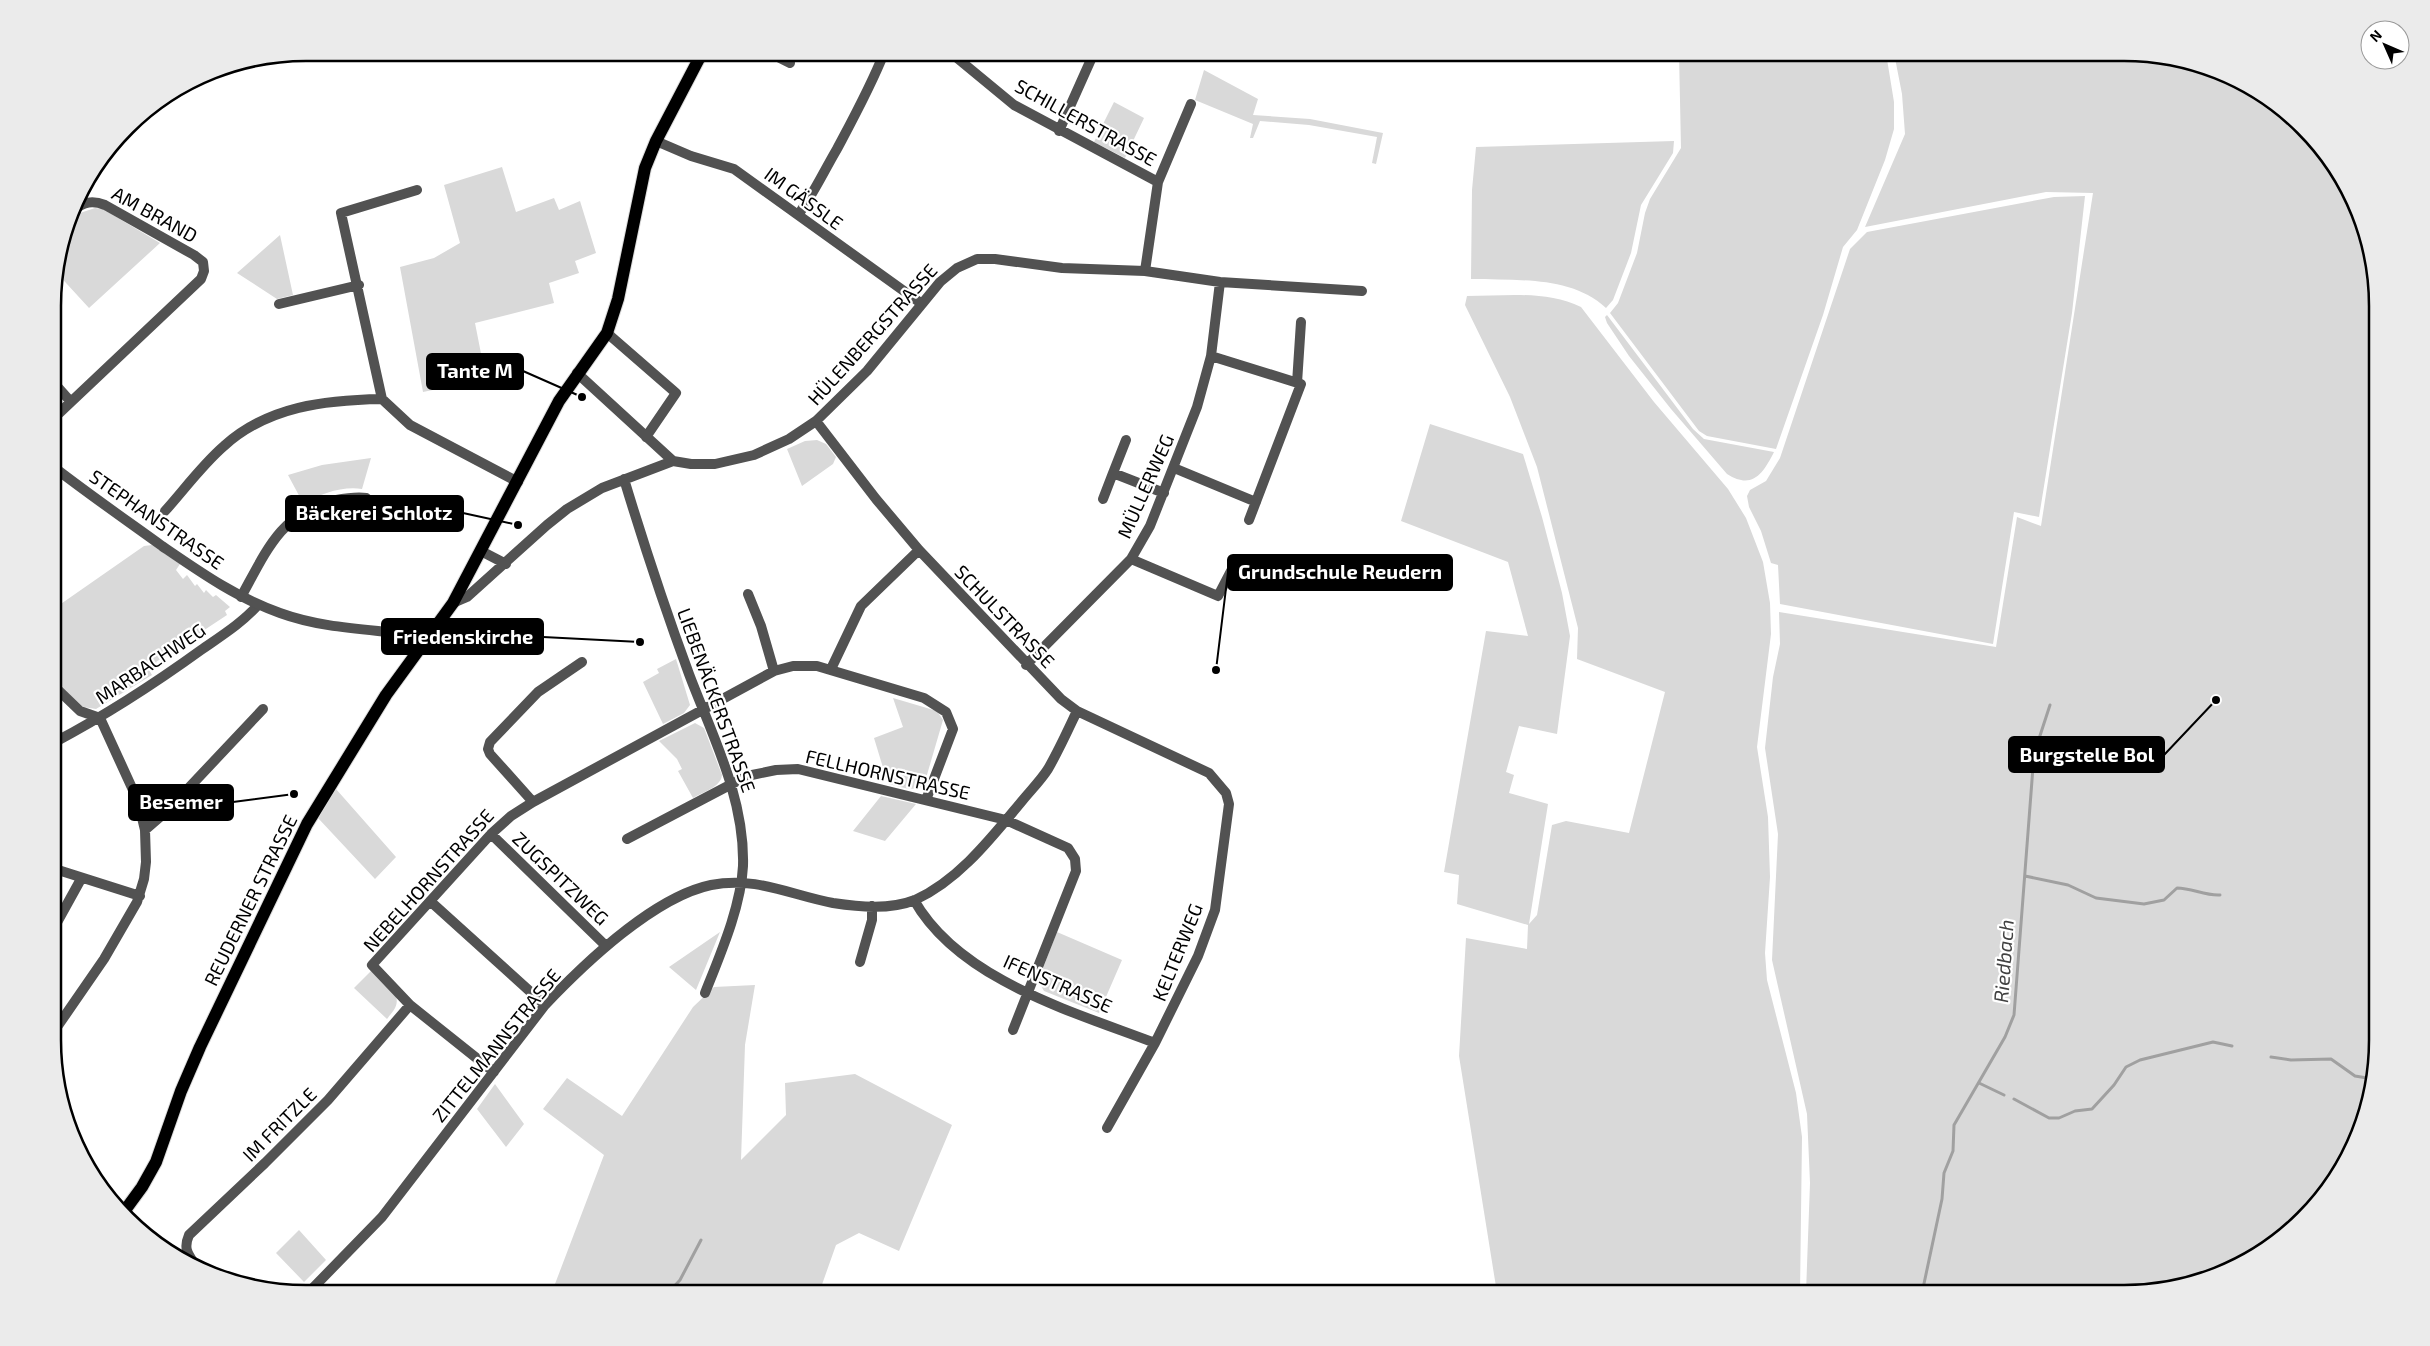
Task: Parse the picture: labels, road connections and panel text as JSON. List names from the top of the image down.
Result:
{
  "streets": {
    "main road": ["REUDERNER STRASSE"],
    "street": [
      "SCHILLERSTRASSE",
      "IM GÄSSLE",
      "AM BRAND",
      "HÜLENBERGSTRASSE",
      "MÜLLERWEG",
      "STEPHANSTRASSE",
      "SCHULSTRASSE",
      "MARBACHWEG",
      "LIEBENÄCKERSTRASSE",
      "FELLHORNSTRASSE",
      "ZUGSPITZWEG",
      "NEBELHORNSTRASSE",
      "KELTERWEG",
      "IFENSTRASSE",
      "ZITTELMANNSTRASSE",
      "IM FRITZLE"
    ]
  },
  "crossings": [
    ["IM GÄSSLE", "HÜLENBERGSTRASSE"],
    ["IM GÄSSLE", "REUDERNER STRASSE"],
    ["HÜLENBERGSTRASSE", "MÜLLERWEG"],
    ["HÜLENBERGSTRASSE", "SCHULSTRASSE"],
    ["HÜLENBERGSTRASSE", "LIEBENÄCKERSTRASSE"],
    ["HÜLENBERGSTRASSE", "REUDERNER STRASSE"],
    ["MÜLLERWEG", "SCHULSTRASSE"],
    ["STEPHANSTRASSE", "MARBACHWEG"],
    ["STEPHANSTRASSE", "REUDERNER STRASSE"],
    ["SCHULSTRASSE", "KELTERWEG"],
    ["SCHULSTRASSE", "ZITTELMANNSTRASSE"],
    ["LIEBENÄCKERSTRASSE", "FELLHORNSTRASSE"],
    ["LIEBENÄCKERSTRASSE", "NEBELHORNSTRASSE"],
    ["LIEBENÄCKERSTRASSE", "ZITTELMANNSTRASSE"],
    ["FELLHORNSTRASSE", "NEBELHORNSTRASSE"],
    ["FELLHORNSTRASSE", "IFENSTRASSE"],
    ["FELLHORNSTRASSE", "ZITTELMANNSTRASSE"],
    ["ZUGSPITZWEG", "NEBELHORNSTRASSE"],
    ["ZUGSPITZWEG", "ZITTELMANNSTRASSE"],
    ["NEBELHORNSTRASSE", "ZITTELMANNSTRASSE"],
    ["NEBELHORNSTRASSE", "IM FRITZLE"],
    ["KELTERWEG", "IFENSTRASSE"],
    ["IFENSTRASSE", "ZITTELMANNSTRASSE"]
  ],
  "water": ["Riedbach"],
  "places": [
    "Tante M",
    "Bäckerei Schlotz",
    "Friedenskirche",
    "Grundschule Reudern",
    "Burgstelle Bol",
    "Besemer"
  ],
  "north": "top left"
}
